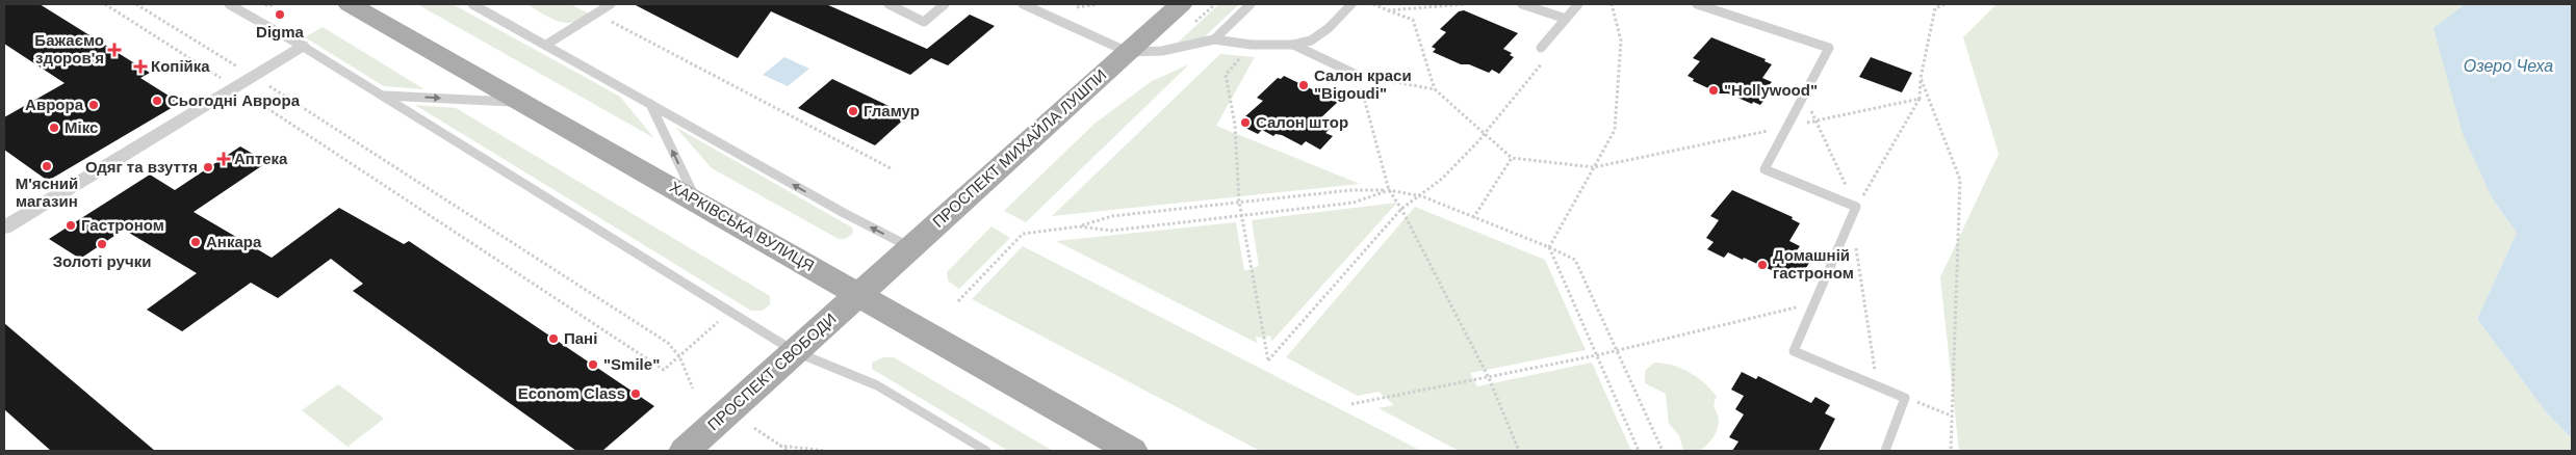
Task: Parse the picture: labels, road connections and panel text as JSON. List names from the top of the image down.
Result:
{
  "streets": {
    "main road": ["ПРОСПЕКТ МИХАЙЛА ЛУШПИ", "ХАРКІВСЬКА ВУЛИЦЯ", "ПРОСПЕКТ СВОБОДИ"]
  },
  "crossings": [
    ["ПРОСПЕКТ МИХАЙЛА ЛУШПИ", "ХАРКІВСЬКА ВУЛИЦЯ"],
    ["ПРОСПЕКТ МИХАЙЛА ЛУШПИ", "ПРОСПЕКТ СВОБОДИ"],
    ["ХАРКІВСЬКА ВУЛИЦЯ", "ПРОСПЕКТ СВОБОДИ"]
  ],
  "water": ["Озеро Чеха"],
  "places": {
    "other": [
      "Digma",
      "Салон краси \"Bigoudi\"",
      "\"Hollywood\"",
      "Сьогодні Аврора",
      "Аврора",
      "Гламур",
      "Салон штор",
      "Мікс",
      "М'ясний магазин",
      "Одяг та взуття",
      "Гастроном",
      "Анкара",
      "Золоті ручки",
      "Домашній гастроном",
      "Пані",
      "\"Smile\"",
      "Econom Class"
    ],
    "health": ["Бажаємо здоров'я", "Копійка", "Аптека"]
  }
}
